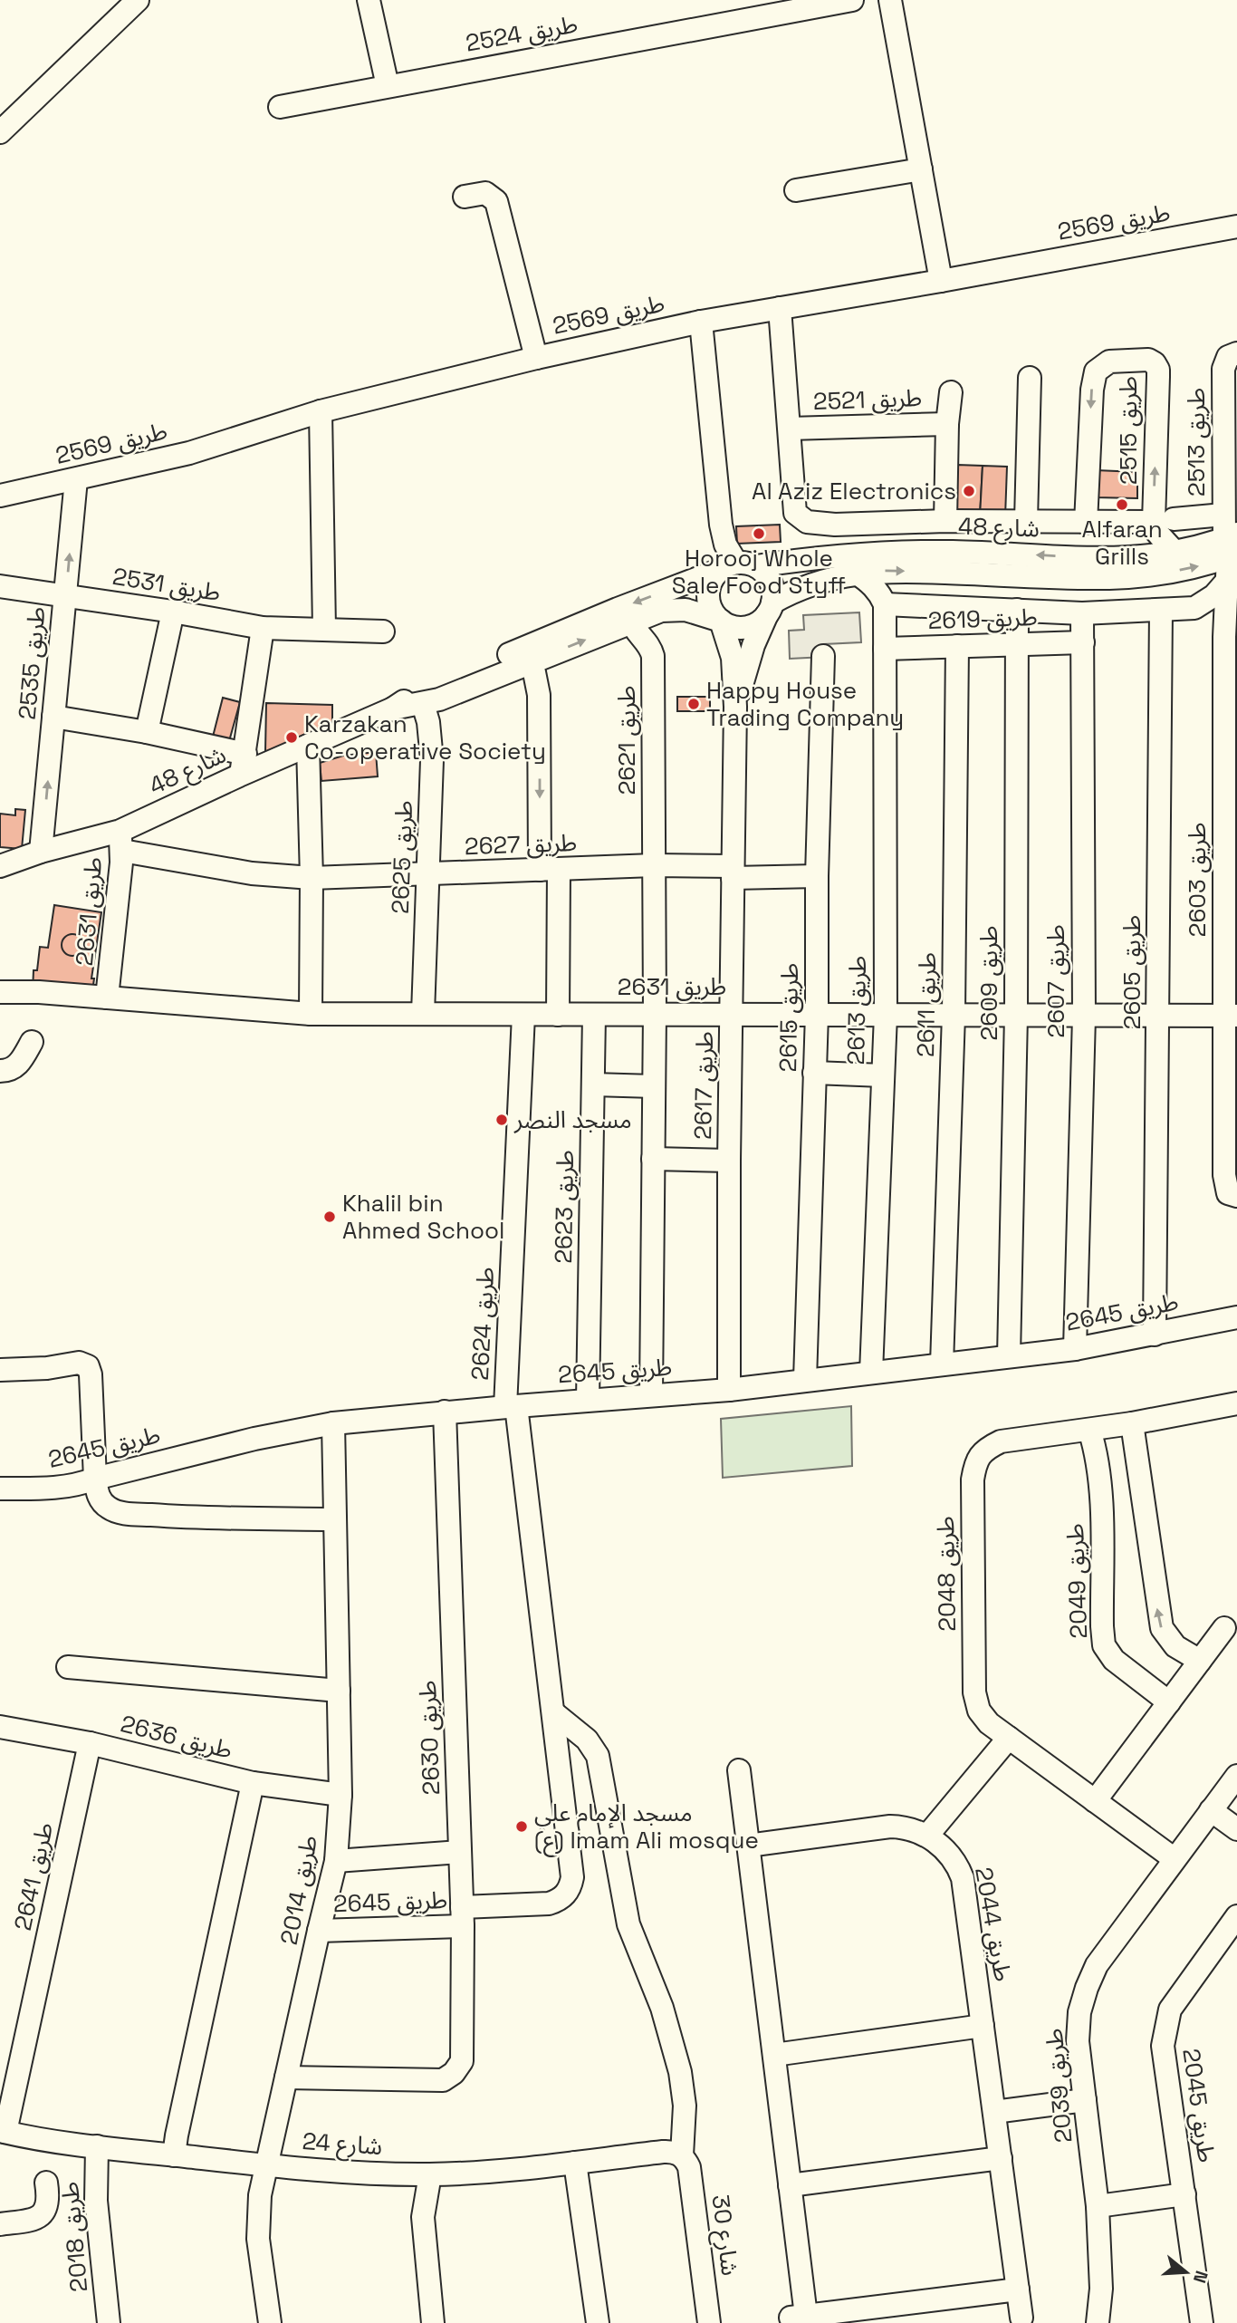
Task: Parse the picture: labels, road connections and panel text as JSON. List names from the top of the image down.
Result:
{
  "streets": {
    "street": [
      "طريق 2524",
      "طريق 2569",
      "طريق 2521",
      "طريق 2515",
      "طريق 2513",
      "شارع 48",
      "طريق 2531",
      "طريق 2619",
      "طريق 2535",
      "طريق 2621",
      "طريق 2627",
      "طريق 2625",
      "طريق 2603",
      "طريق 2631",
      "طريق 2605",
      "طريق 2607",
      "طريق 2609",
      "طريق 2611",
      "طريق 2613",
      "طريق 2615",
      "طريق 2617",
      "طريق 2623",
      "طريق 2645",
      "طريق 2624",
      "طريق 2048",
      "طريق 2049",
      "طريق 2636",
      "طريق 2630",
      "طريق 2641",
      "طريق 2014",
      "طريق 2044",
      "طريق 2039",
      "طريق 2045",
      "شارع 24",
      "شارع 30",
      "طريق 2018"
    ]
  },
  "crossings": [
    ["طريق 2569", "طريق 2535"],
    ["طريق 2513", "شارع 48"],
    ["طريق 2513", "طريق 2603"],
    ["شارع 48", "طريق 2535"],
    ["شارع 48", "طريق 2621"],
    ["شارع 48", "طريق 2627"],
    ["شارع 48", "طريق 2625"],
    ["شارع 48", "طريق 2603"],
    ["شارع 48", "طريق 2631"],
    ["شارع 48", "طريق 2617"],
    ["طريق 2531", "طريق 2535"],
    ["طريق 2619", "طريق 2607"],
    ["طريق 2619", "طريق 2609"],
    ["طريق 2619", "طريق 2611"],
    ["طريق 2619", "طريق 2613"],
    ["طريق 2621", "طريق 2627"],
    ["طريق 2621", "طريق 2631"],
    ["طريق 2621", "طريق 2645"],
    ["طريق 2627", "طريق 2625"],
    ["طريق 2627", "طريق 2631"],
    ["طريق 2627", "طريق 2615"],
    ["طريق 2627", "طريق 2617"],
    ["طريق 2625", "طريق 2631"],
    ["طريق 2603", "طريق 2631"],
    ["طريق 2631", "طريق 2605"],
    ["طريق 2631", "طريق 2607"],
    ["طريق 2631", "طريق 2609"],
    ["طريق 2631", "طريق 2611"],
    ["طريق 2631", "طريق 2613"],
    ["طريق 2631", "طريق 2615"],
    ["طريق 2631", "طريق 2617"],
    ["طريق 2631", "طريق 2623"],
    ["طريق 2631", "طريق 2624"],
    ["طريق 2605", "طريق 2645"],
    ["طريق 2607", "طريق 2645"],
    ["طريق 2609", "طريق 2645"],
    ["طريق 2611", "طريق 2645"],
    ["طريق 2613", "طريق 2645"],
    ["طريق 2615", "طريق 2645"],
    ["طريق 2617", "طريق 2645"],
    ["طريق 2623", "طريق 2645"],
    ["طريق 2645", "طريق 2624"],
    ["طريق 2645", "طريق 2630"],
    ["طريق 2645", "طريق 2014"],
    ["طريق 2048", "طريق 2049"],
    ["طريق 2048", "طريق 2039"],
    ["طريق 2636", "طريق 2641"],
    ["طريق 2636", "طريق 2014"],
    ["طريق 2630", "طريق 2014"],
    ["طريق 2641", "شارع 24"],
    ["طريق 2014", "شارع 24"],
    ["شارع 24", "شارع 30"],
    ["شارع 24", "طريق 2018"]
  ],
  "one_way": ["طريق 2535"],
  "places": [
    "Al Aziz Electronics",
    "Alfaran Grills",
    "Horooj Whole Sale Food Styff",
    "Happy House Trading Company",
    "Karzakan Co-operative Society",
    "مسجد النصر",
    "Khalil bin Ahmed School",
    "مسجد الإمام علي (ع) Imam Ali mosque"
  ],
  "north": "right"
}
